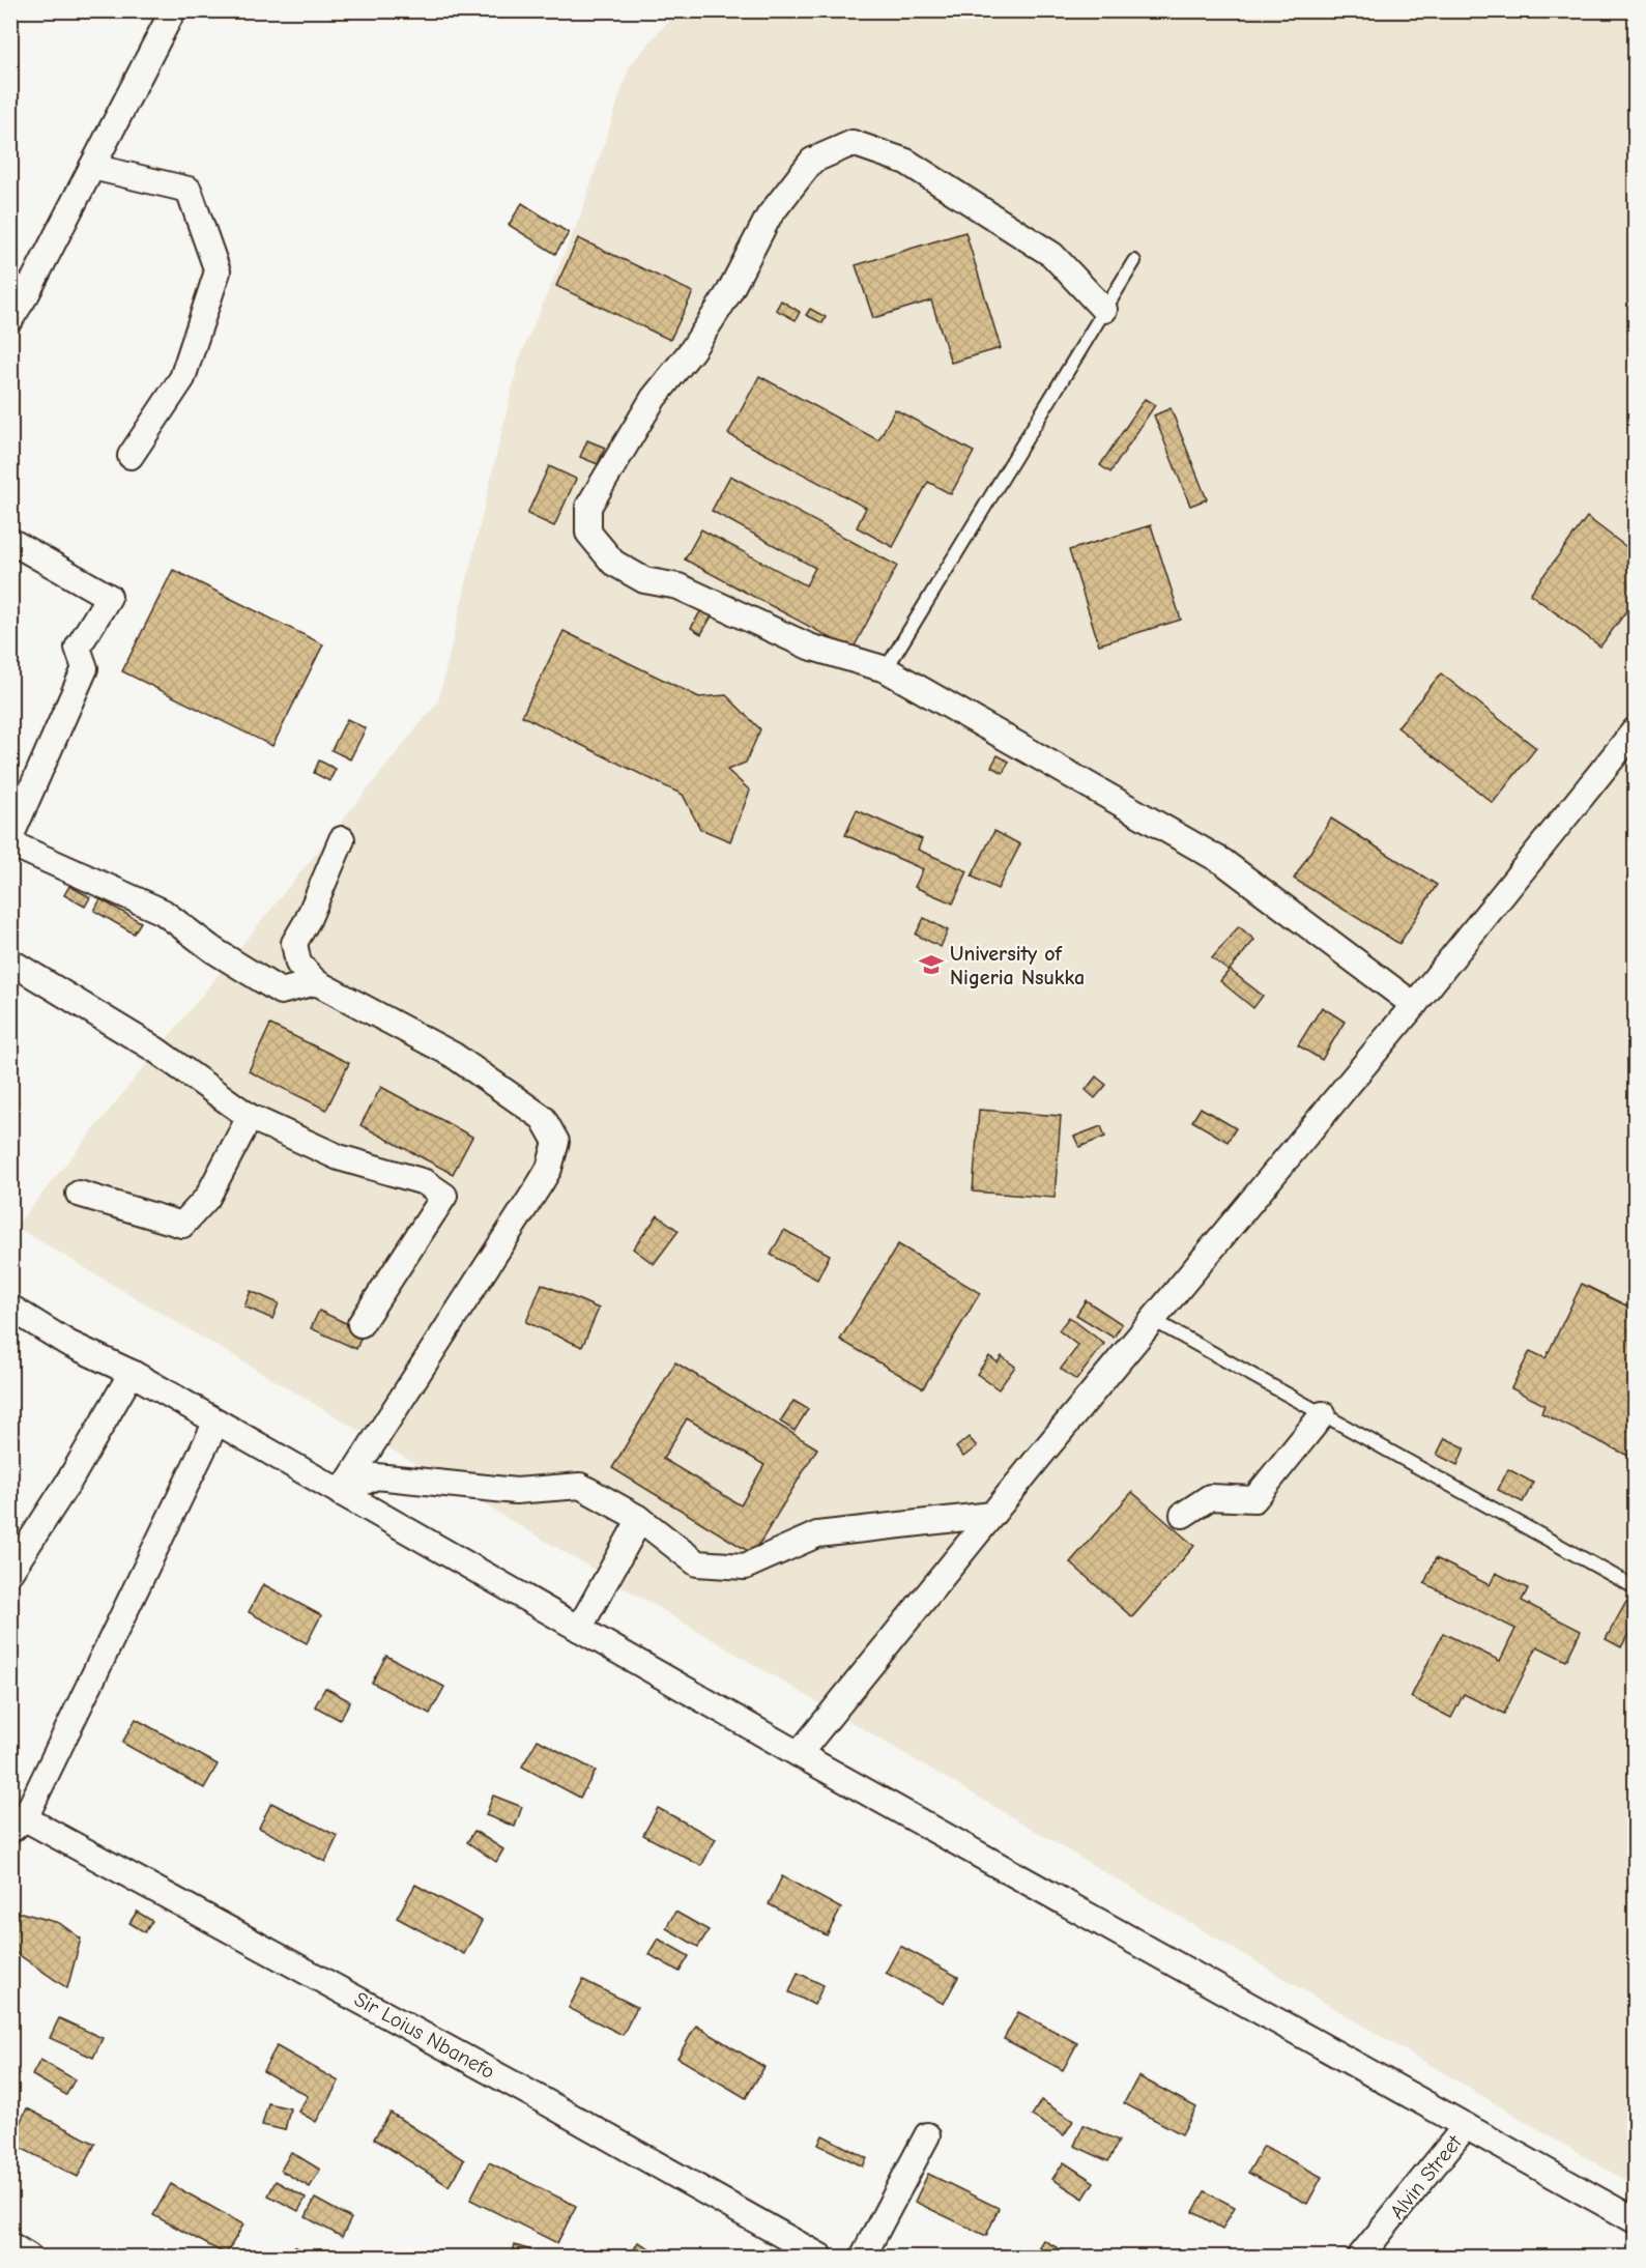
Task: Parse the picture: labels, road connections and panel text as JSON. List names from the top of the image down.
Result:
{
  "streets": {
    "street": ["Sir Loius Nbanefo", "Alvin Street"]
  },
  "places": {
    "school or university": ["University of Nigeria Nsukka"]
  }
}
